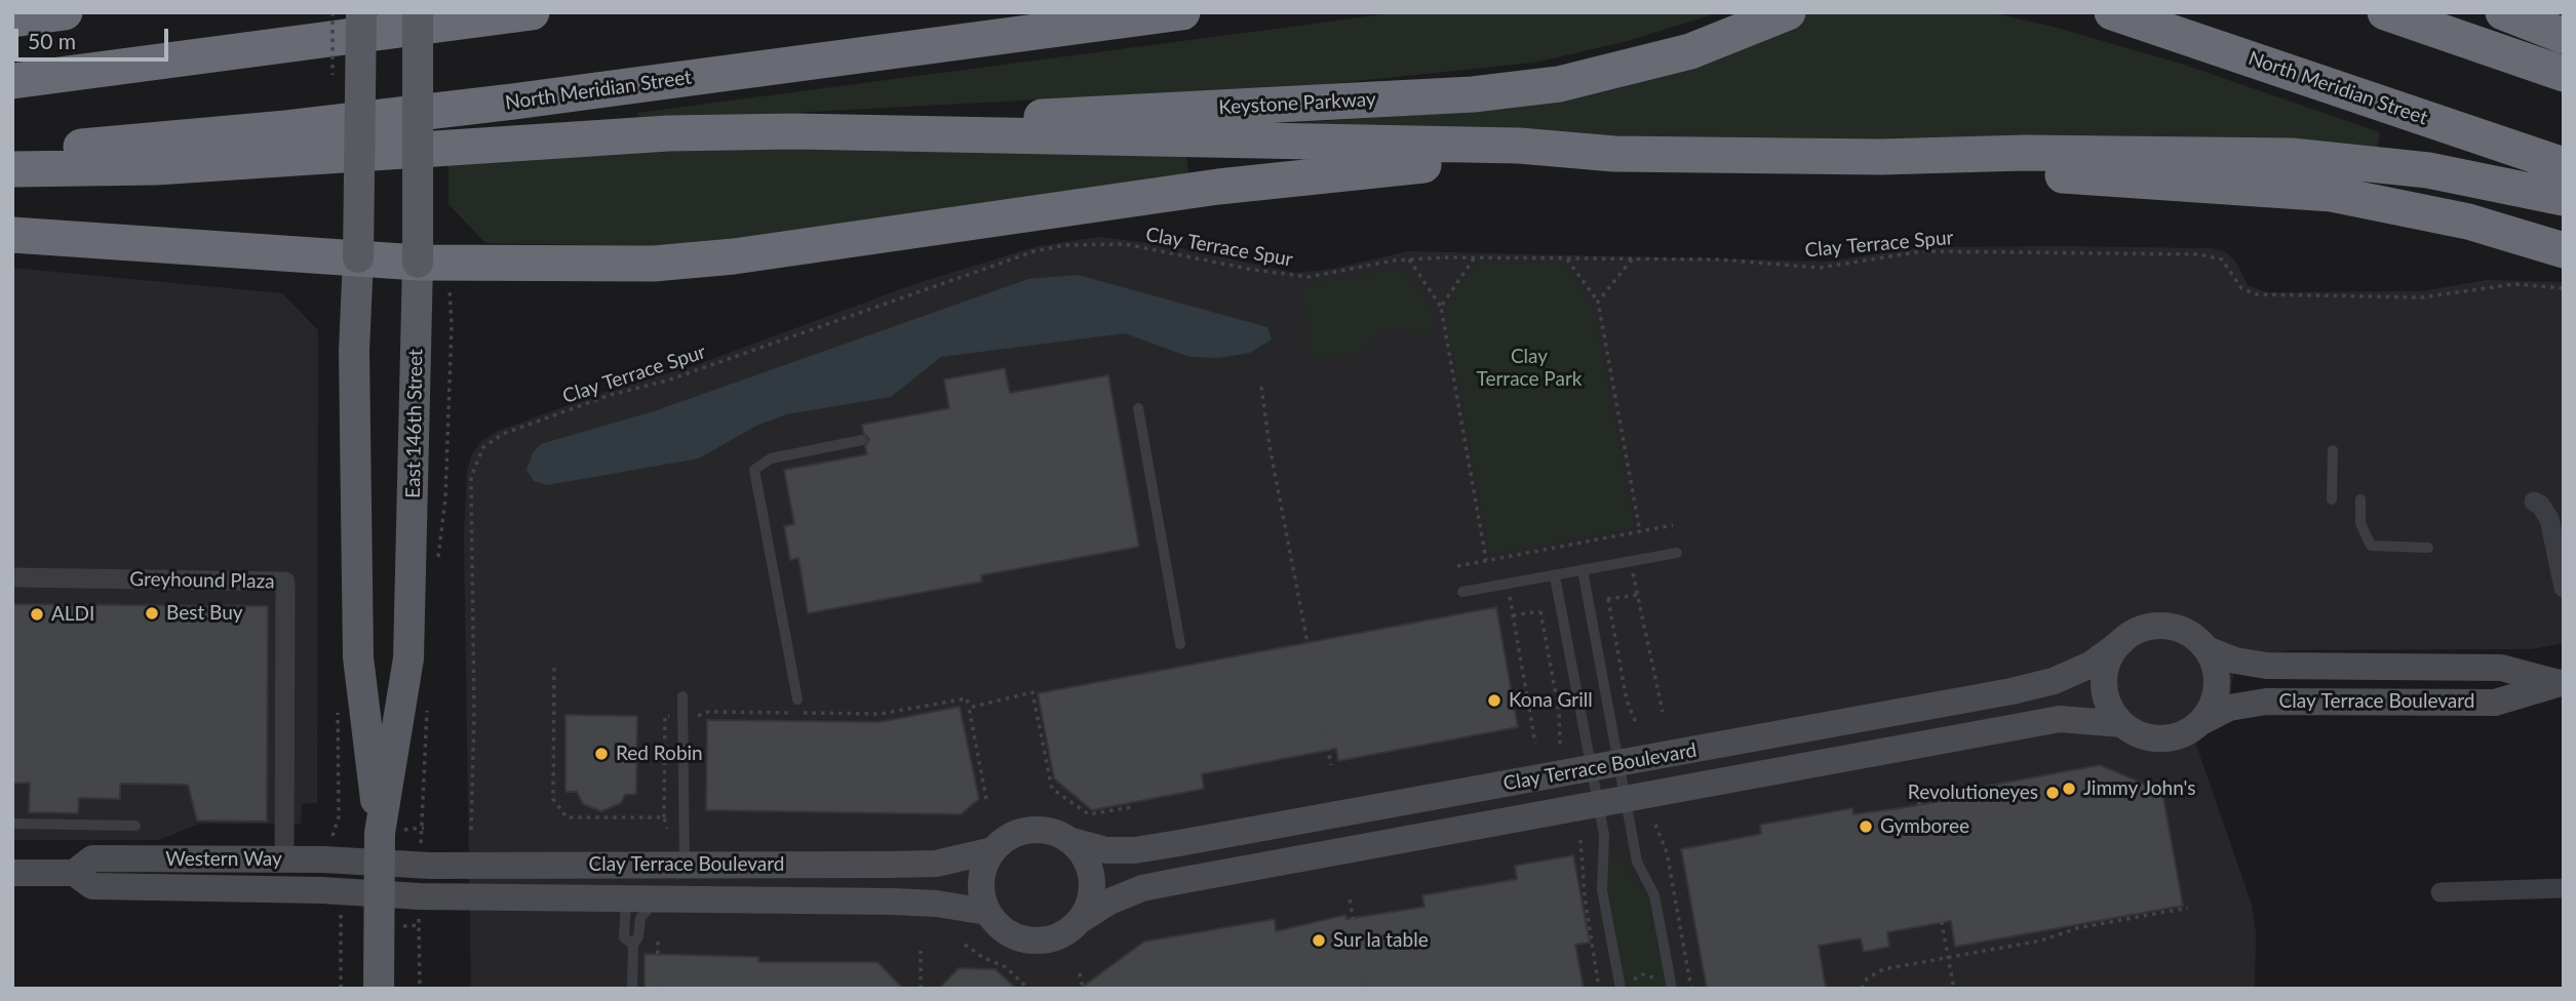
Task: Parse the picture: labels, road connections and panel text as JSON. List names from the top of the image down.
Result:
{
  "streets": {
    "highway": ["North Meridian Street", "Keystone Parkway"],
    "main road": ["East 146th Street"],
    "street": ["Greyhound Plaza", "Clay Terrace Boulevard", "Western Way"],
    "path": ["Clay Terrace Spur"]
  },
  "crossings": [
    ["East 146th Street", "Clay Terrace Boulevard"],
    ["East 146th Street", "Western Way"],
    ["Greyhound Plaza", "Western Way"],
    ["Clay Terrace Boulevard", "Western Way"]
  ],
  "parks": ["Clay Terrace Park"],
  "places": [
    "Best Buy",
    "ALDI",
    "Kona Grill",
    "Red Robin",
    "Jimmy John's",
    "Revolutioneyes",
    "Gymboree",
    "Sur la table"
  ],
  "scale_bar": "50 m"
}
